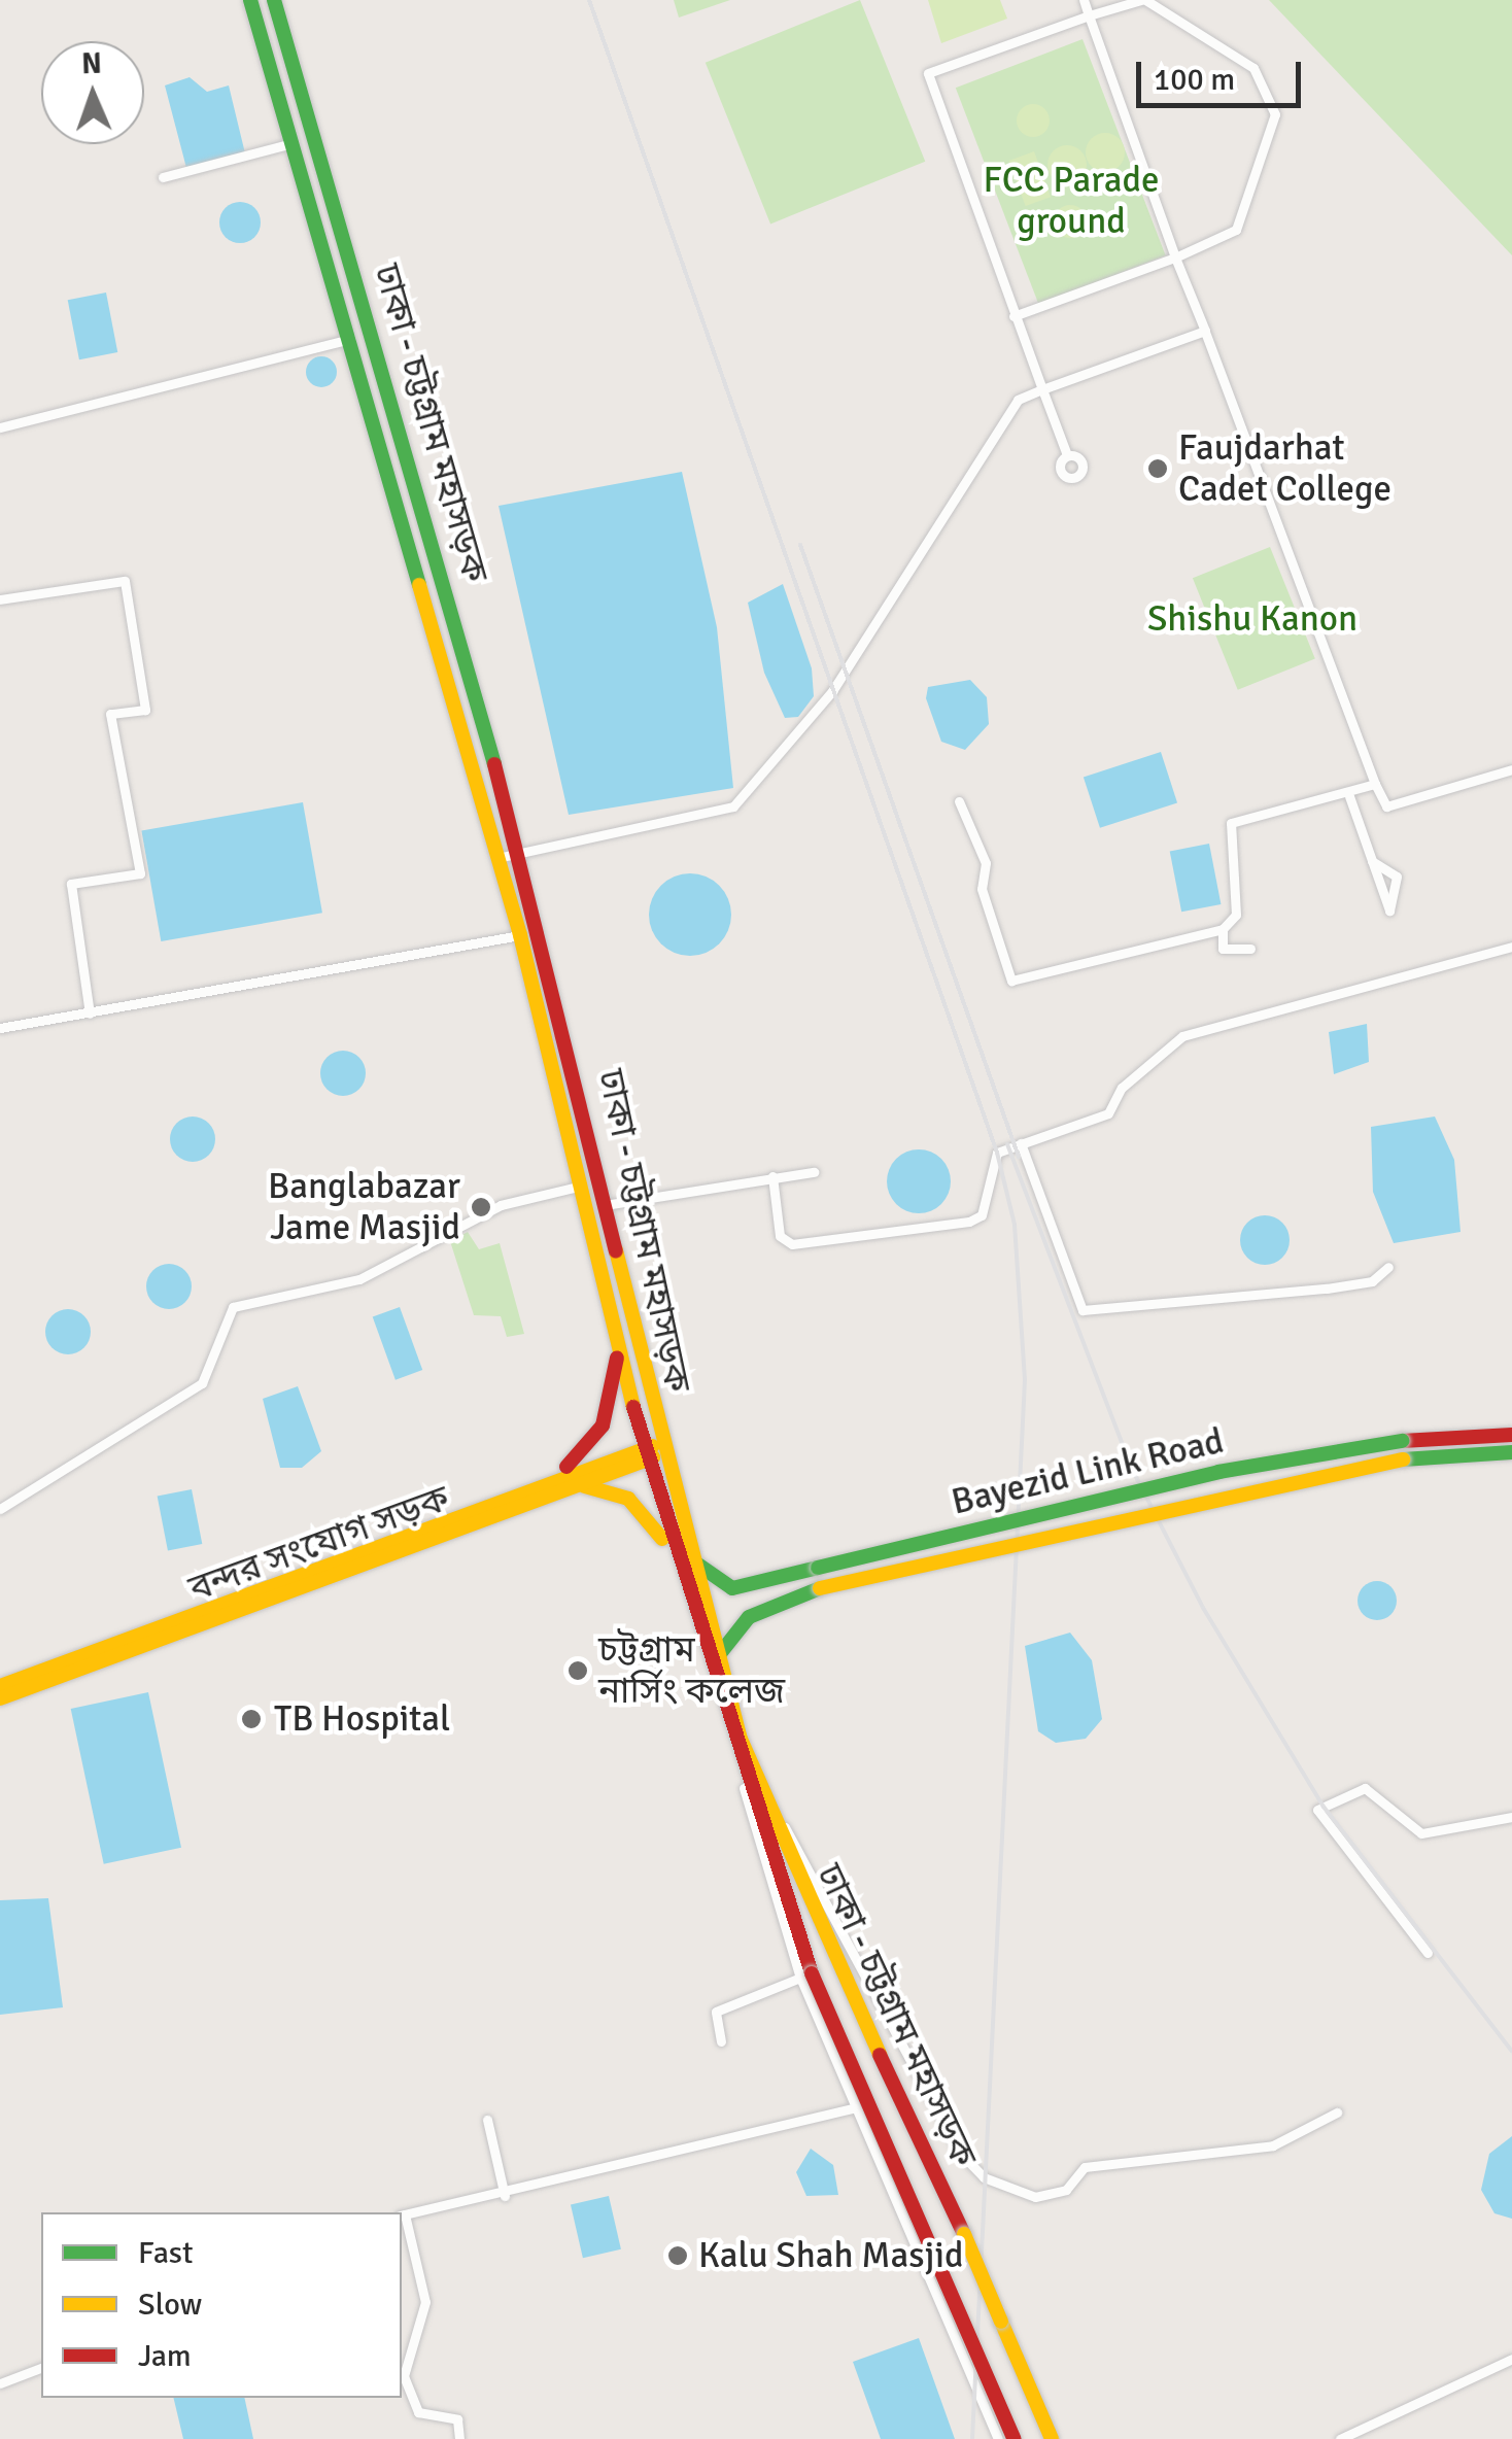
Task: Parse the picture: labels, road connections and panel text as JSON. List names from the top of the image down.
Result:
{
  "streets": {
    "main road": ["ঢাকা - চট্টগ্রাম মহাসড়ক", "Bayezid Link Road", "বন্দর সংযোগ সড়ক"]
  },
  "crossings": [
    ["ঢাকা - চট্টগ্রাম মহাসড়ক", "Bayezid Link Road"],
    ["ঢাকা - চট্টগ্রাম মহাসড়ক", "বন্দর সংযোগ সড়ক"]
  ],
  "parks": ["FCC Parade ground", "Shishu Kanon"],
  "places": [
    "Faujdarhat Cadet College",
    "Banglabazar Jame Masjid",
    "চট্টগ্রাম নার্সিং কলেজ",
    "TB Hospital",
    "Kalu Shah Masjid"
  ],
  "legend": ["Fast", "Slow", "Jam"],
  "scale_bar": "100 m",
  "north": "top"
}
